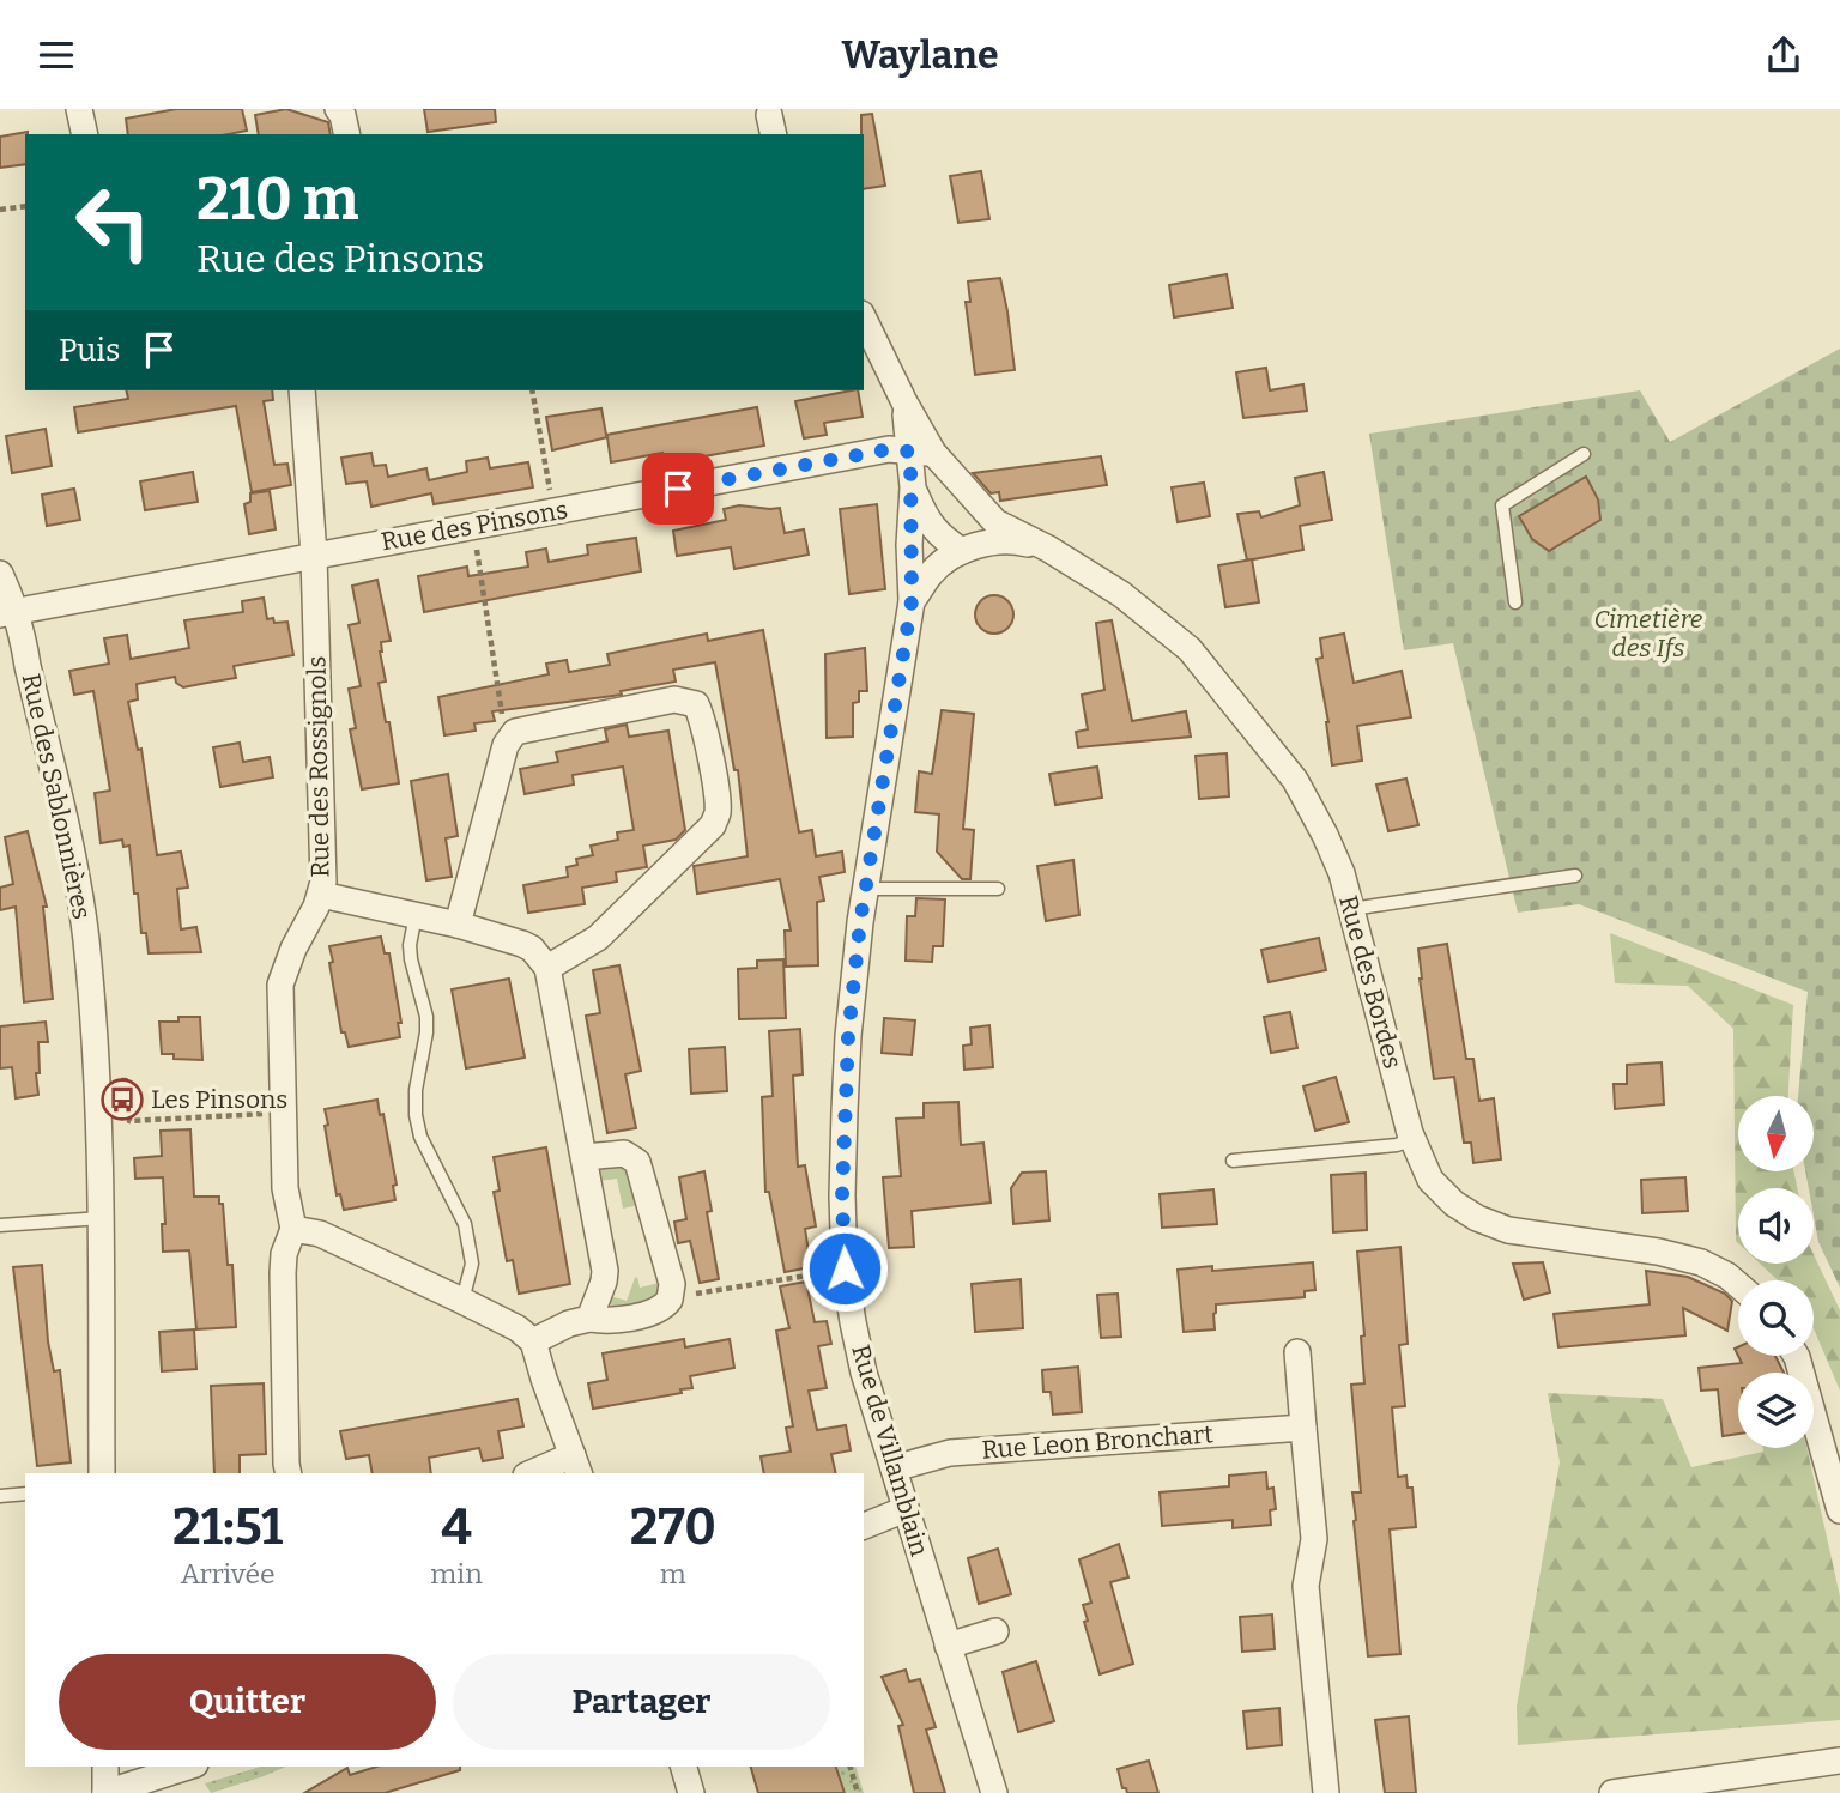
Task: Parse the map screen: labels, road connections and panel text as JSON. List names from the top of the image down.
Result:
{
  "streets": {
    "street": [
      "Rue des Pinsons",
      "Rue des Rossignols",
      "Rue des Sablonnières",
      "Rue des Bordes",
      "Rue Leon Bronchart",
      "Rue de Villamblain"
    ]
  },
  "crossings": [
    ["Rue des Pinsons", "Rue des Rossignols"],
    ["Rue des Pinsons", "Rue des Sablonnières"],
    ["Rue des Pinsons", "Rue des Bordes"],
    ["Rue des Pinsons", "Rue de Villamblain"],
    ["Rue des Bordes", "Rue de Villamblain"],
    ["Rue Leon Bronchart", "Rue de Villamblain"]
  ],
  "parks": ["Cimetière des Ifs"],
  "places": {
    "bus stop": ["Les Pinsons"]
  },
  "north": "bottom",
  "page": {
    "header": "Waylane",
    "turn": ["210 m", "Rue des Pinsons"],
    "then": "Puis",
    "eta": [
      "21:51",
      "Arrivée",
      "4",
      "min",
      "270",
      "m"
    ],
    "buttons": ["Quitter", "Partager"]
  }
}
